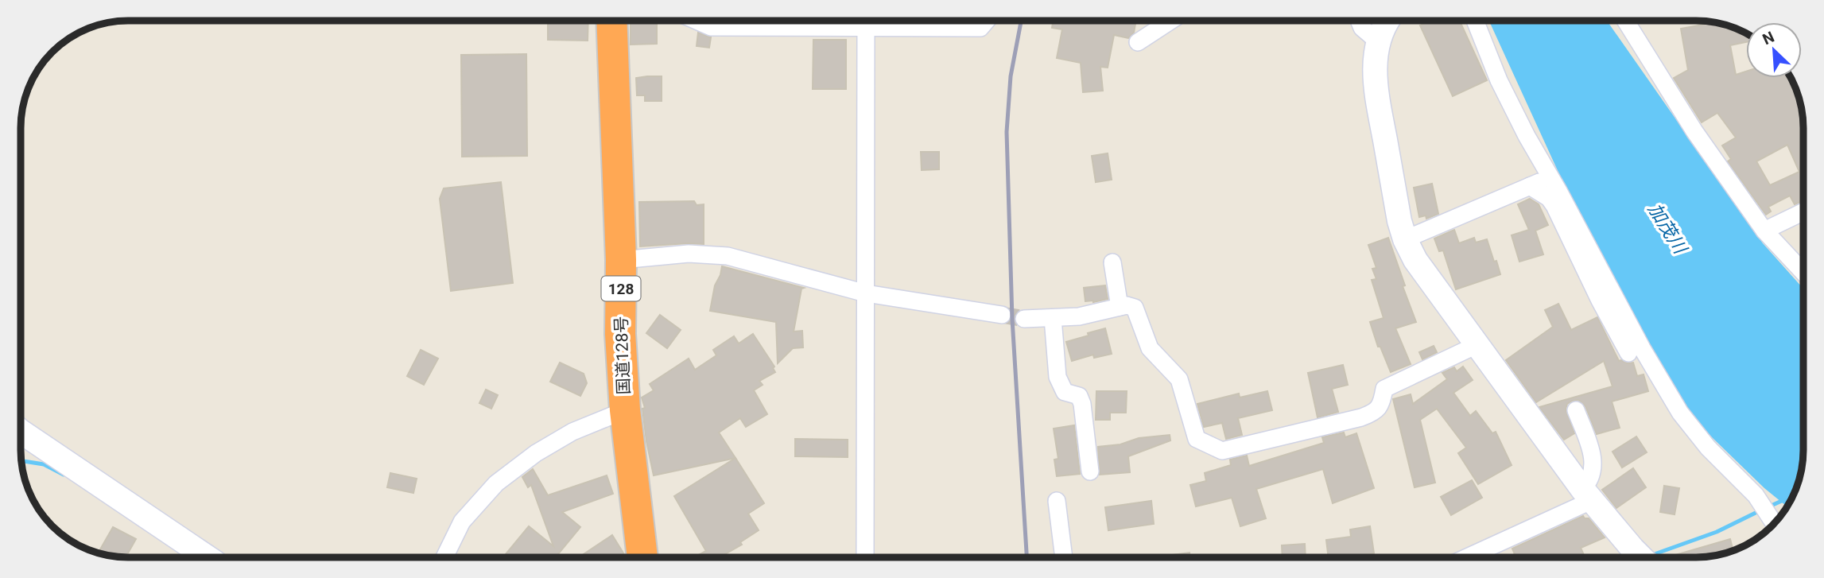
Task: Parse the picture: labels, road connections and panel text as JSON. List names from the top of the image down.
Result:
{
  "streets": {
    "highway": ["128", "国道128号"]
  },
  "water": ["加茂川"],
  "north": "top left"
}
